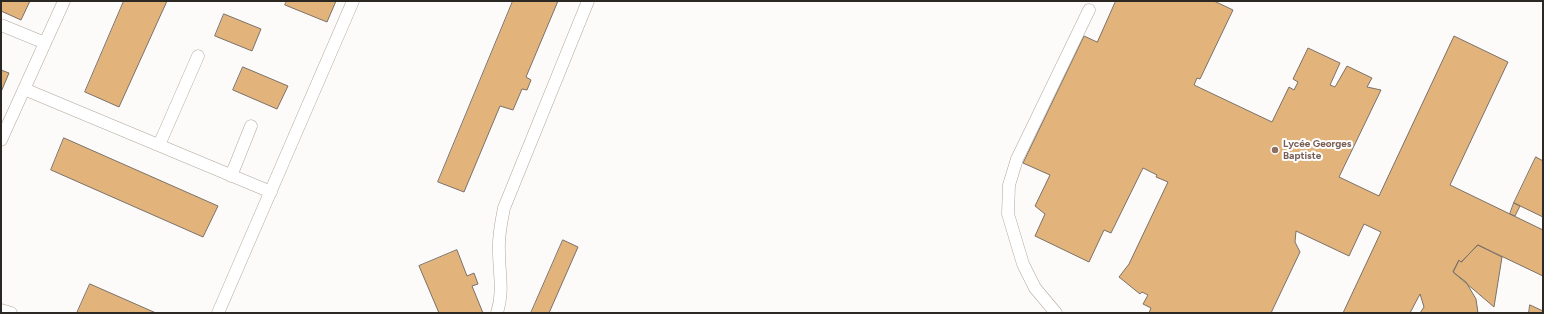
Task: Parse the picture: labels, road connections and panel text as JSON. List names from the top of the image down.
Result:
{
  "places": ["Lycée Georges Baptiste"]
}
